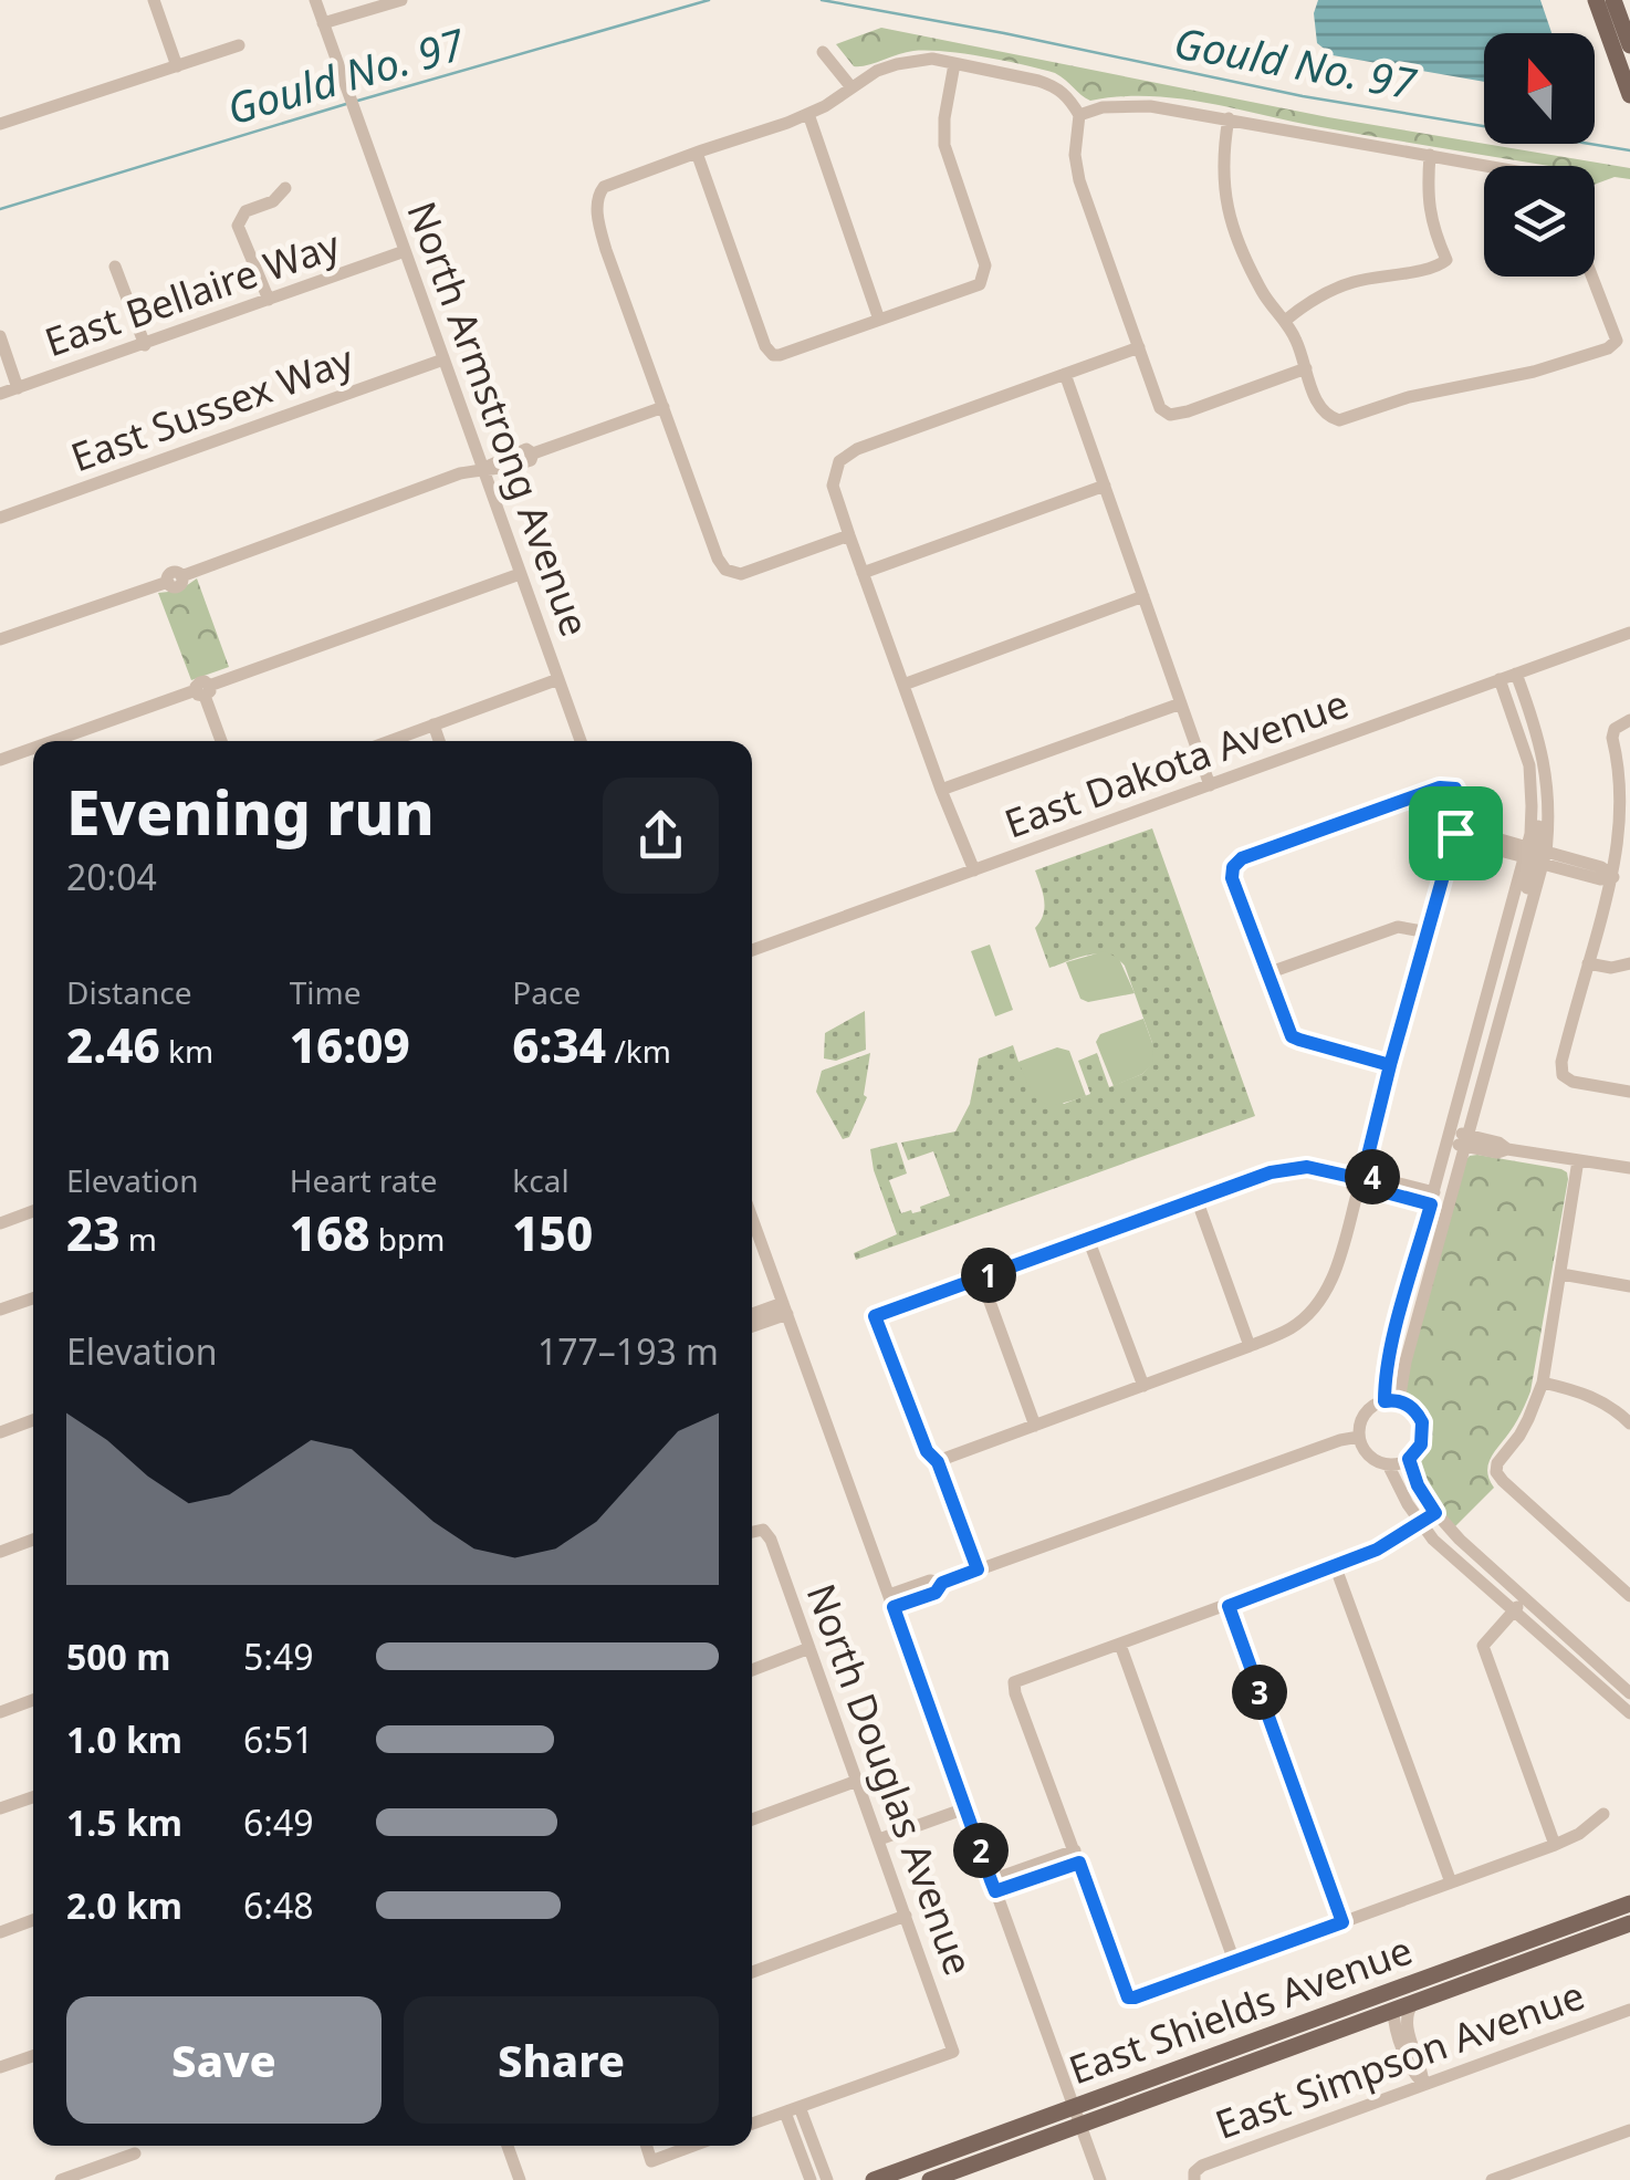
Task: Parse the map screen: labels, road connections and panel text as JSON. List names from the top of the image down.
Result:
{
  "streets": {
    "main road": ["East Shields Avenue"],
    "street": [
      "East Bellaire Way",
      "East Sussex Way",
      "North Armstrong Avenue",
      "East Dakota Avenue",
      "North Douglas Avenue",
      "East Simpson Avenue"
    ]
  },
  "crossings": [
    ["East Bellaire Way", "North Armstrong Avenue"],
    ["East Sussex Way", "North Armstrong Avenue"]
  ],
  "water": ["Gould No. 97"],
  "north": "top",
  "page": {
    "heading": ["Evening run", "20:04"],
    "stats": [
      ["Distance", "2.46 km"],
      ["Time", "16:09"],
      ["Pace", "6:34 /km"],
      ["Elevation", "23 m"],
      ["Heart rate", "168 bpm"],
      ["kcal", "150"]
    ],
    "pins": [
      "4",
      "1",
      "3",
      "2"
    ],
    "chart": ["Elevation", "177–193 m"],
    "list": [
      {
        "name": "500 m",
        "note": "5:49"
      },
      {
        "name": "1.0 km",
        "note": "6:51"
      },
      {
        "name": "1.5 km",
        "note": "6:49"
      },
      {
        "name": "2.0 km",
        "note": "6:48"
      }
    ],
    "buttons": ["Save", "Share"]
  }
}
